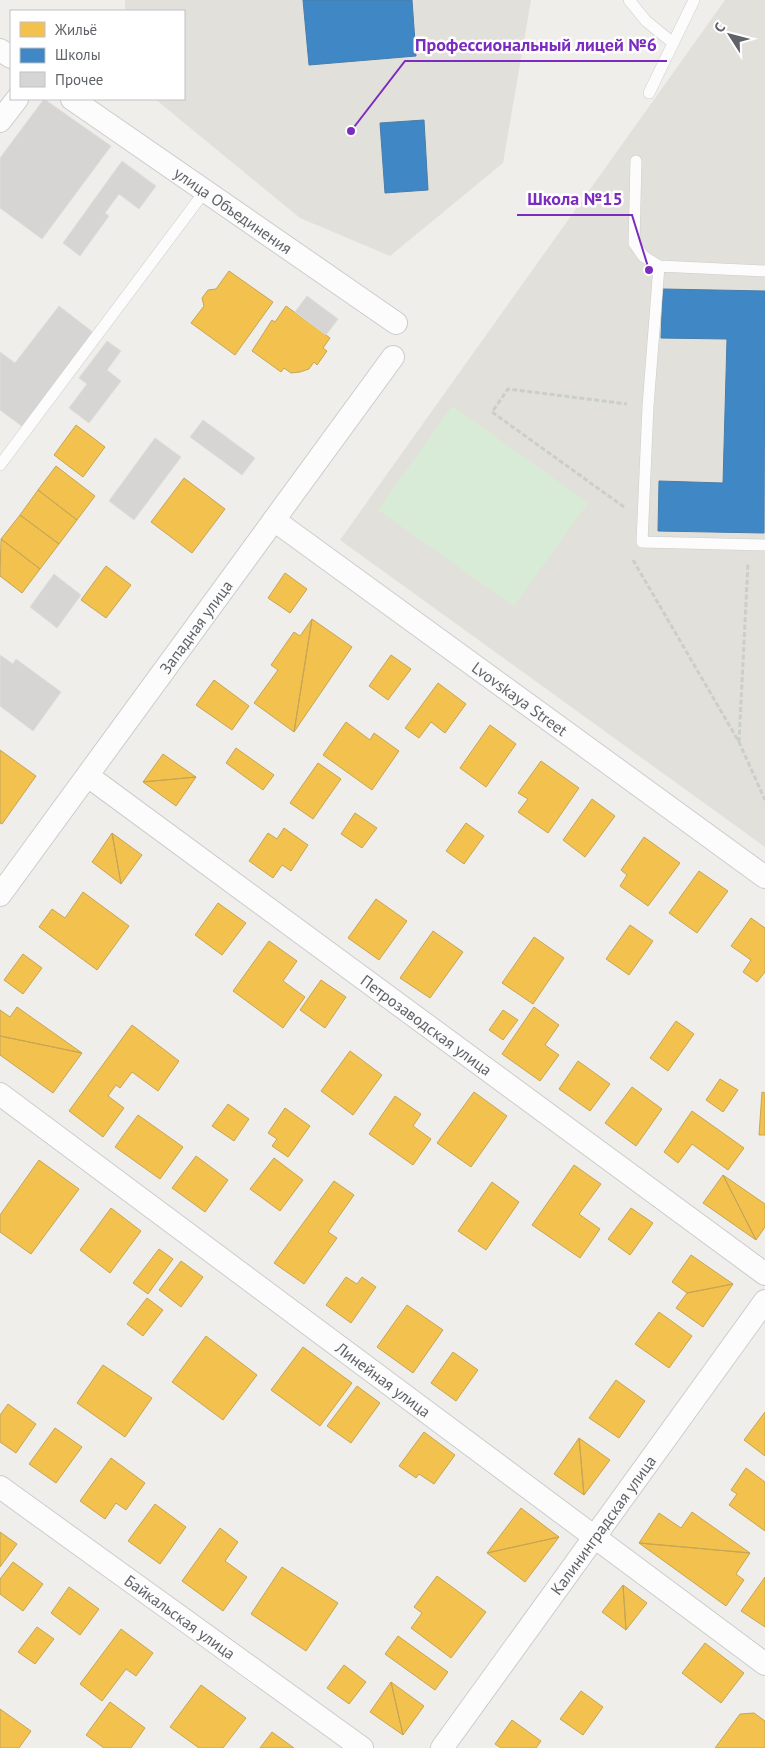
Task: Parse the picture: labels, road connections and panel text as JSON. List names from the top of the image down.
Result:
{
  "streets": {
    "street": [
      "улица Объединения",
      "Западная улица",
      "Lvovskaya Street",
      "Петрозаводская улица",
      "Линейная улица",
      "Калининградская улица",
      "Байкальская улица"
    ]
  },
  "crossings": [
    ["Западная улица", "Lvovskaya Street"],
    ["Западная улица", "Петрозаводская улица"],
    ["Линейная улица", "Калининградская улица"]
  ],
  "places": ["Профессиональный лицей №6", "Школа №15"],
  "legend": ["Жильё", "Школы", "Прочее"],
  "north": "top left"
}
